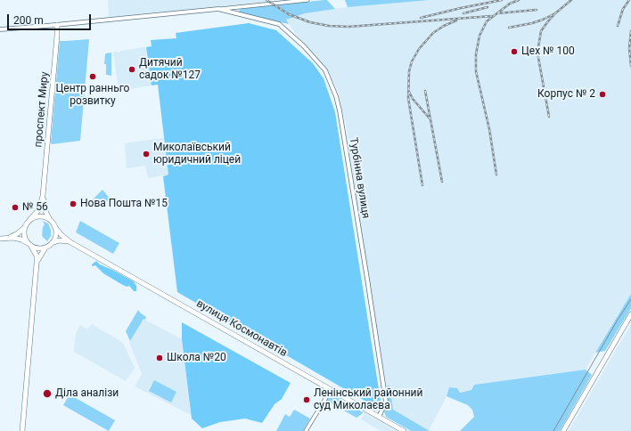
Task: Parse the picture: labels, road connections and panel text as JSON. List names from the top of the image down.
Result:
{
  "streets": {
    "main road": ["проспект Миру", "вулиця Космонавтів"],
    "street": ["Турбінна вулиця"]
  },
  "crossings": [
    ["проспект Миру", "Турбінна вулиця"],
    ["проспект Миру", "вулиця Космонавтів"],
    ["Турбінна вулиця", "вулиця Космонавтів"]
  ],
  "places": [
    "Цех № 100",
    "Дитячий садок №127",
    "Центр ранньго розвитку",
    "Корпус № 2",
    "Миколаївський юридичний ліцей",
    "Нова Пошта №15",
    "№ 56",
    "Школа №20",
    "Діла аналізи",
    "Ленінський районний суд Миколаєва"
  ],
  "scale_bar": "200 m"
}
